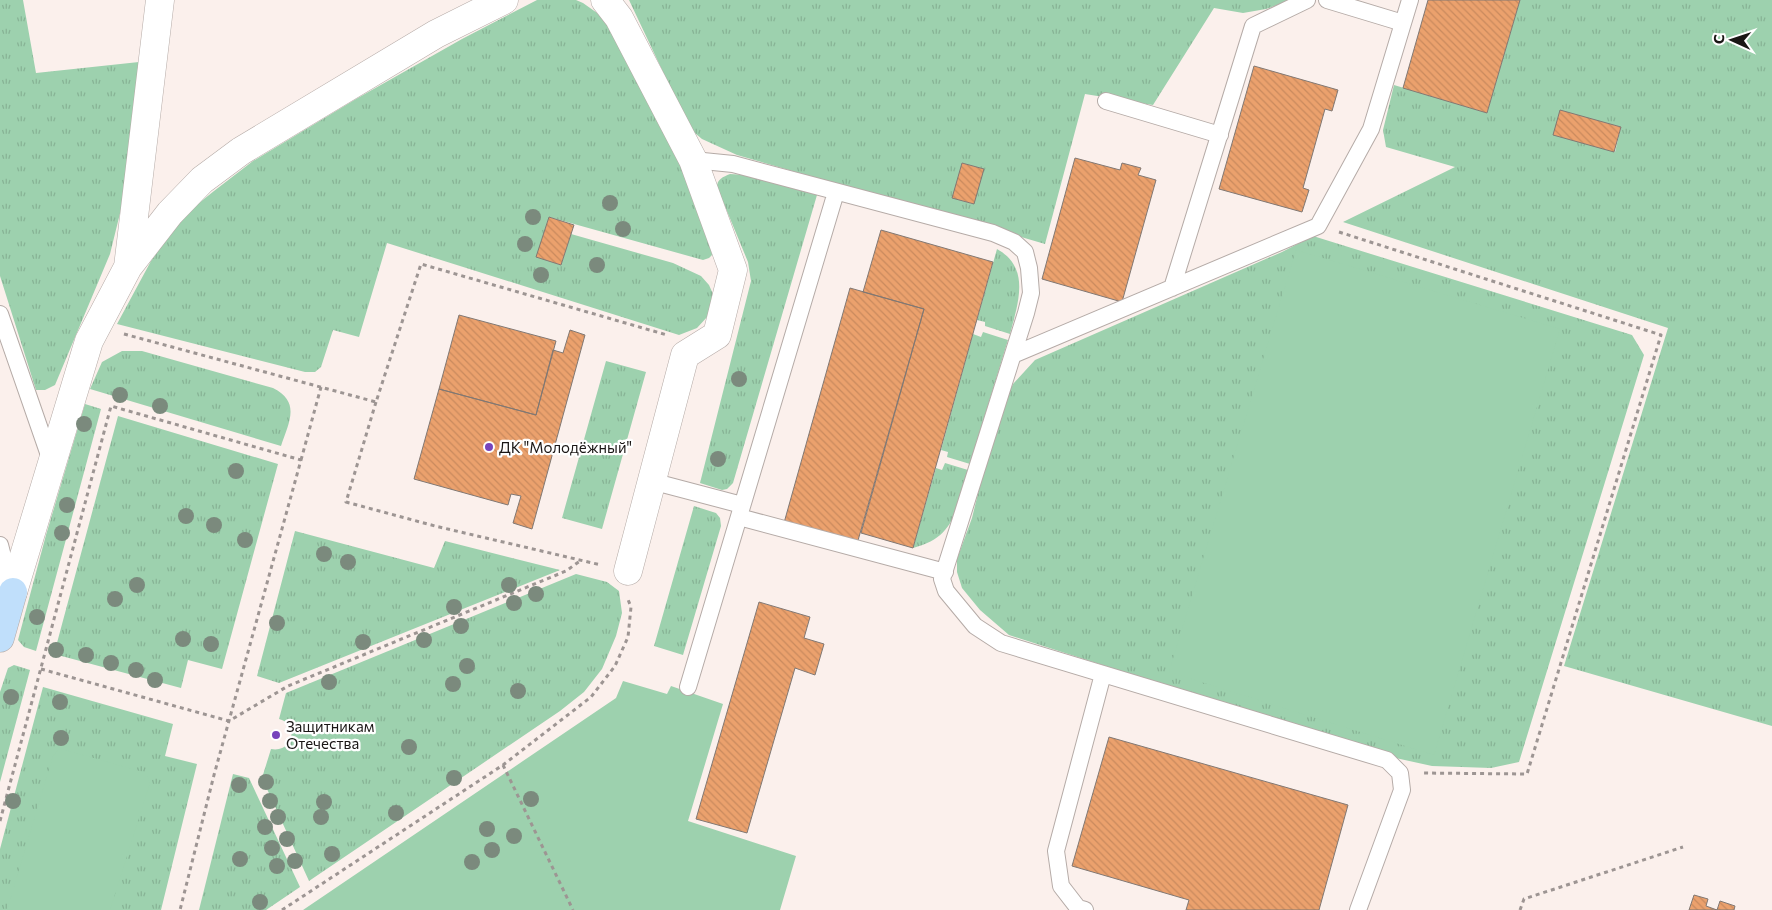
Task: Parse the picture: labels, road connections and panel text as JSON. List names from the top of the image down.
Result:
{
  "places": ["ДК \"Молодёжный\"", "Защитникам Отечества"],
  "north": "left"
}
